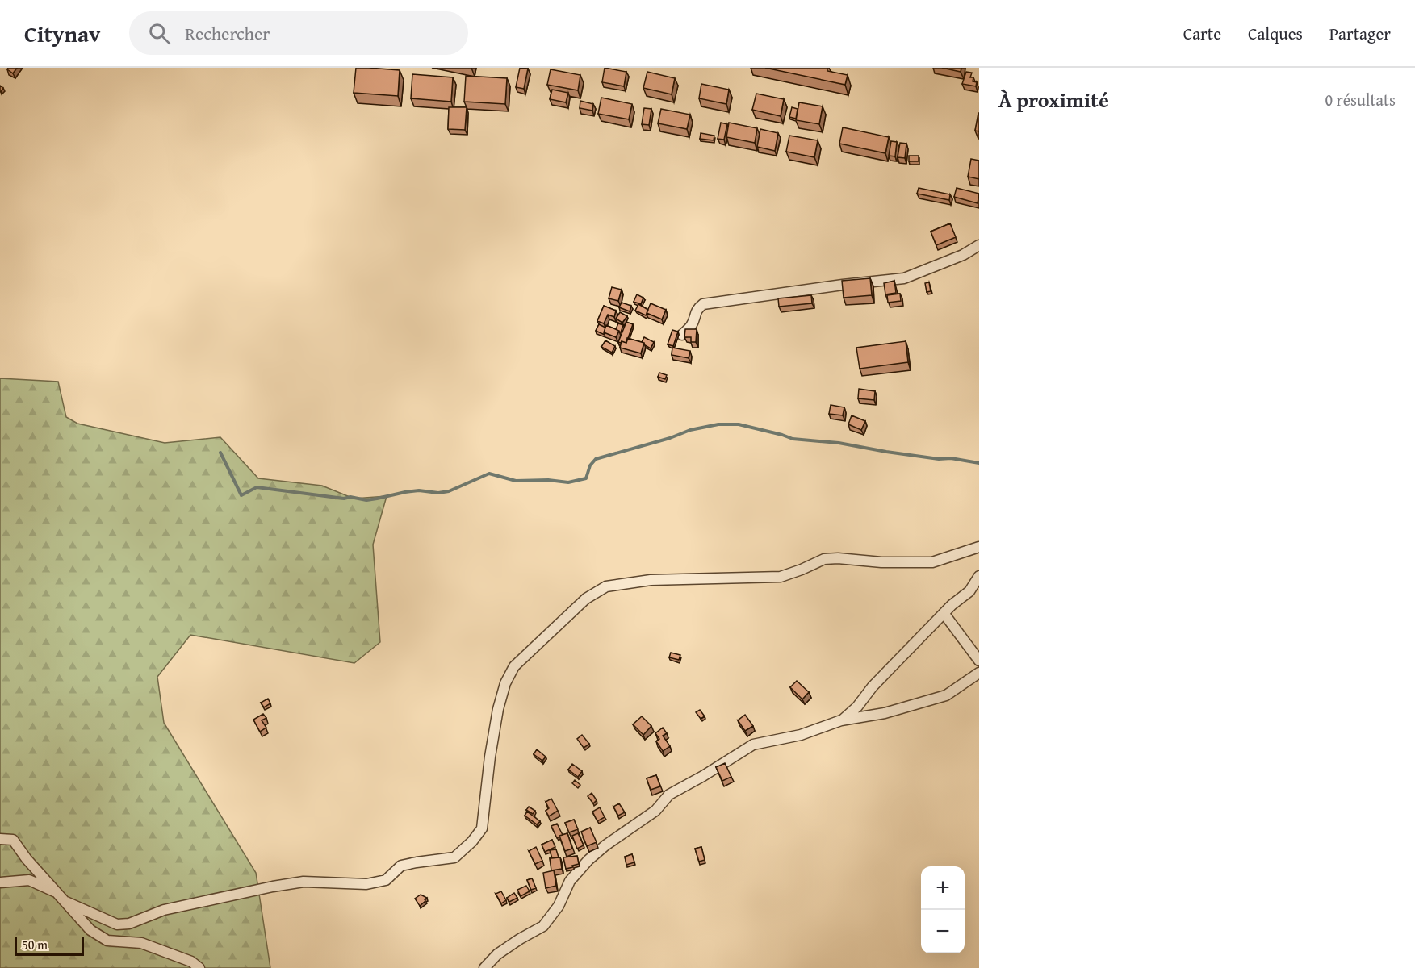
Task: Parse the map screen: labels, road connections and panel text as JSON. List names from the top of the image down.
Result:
{
  "scale_bar": "50 m",
  "page": {
    "header": "Citynav",
    "search": "Rechercher",
    "nav": ["Carte", "Calques", "Partager"],
    "heading": ["À proximité", "0 résultats"],
    "map_buttons": ["+", "−"],
    "scale": "50 m"
  }
}
